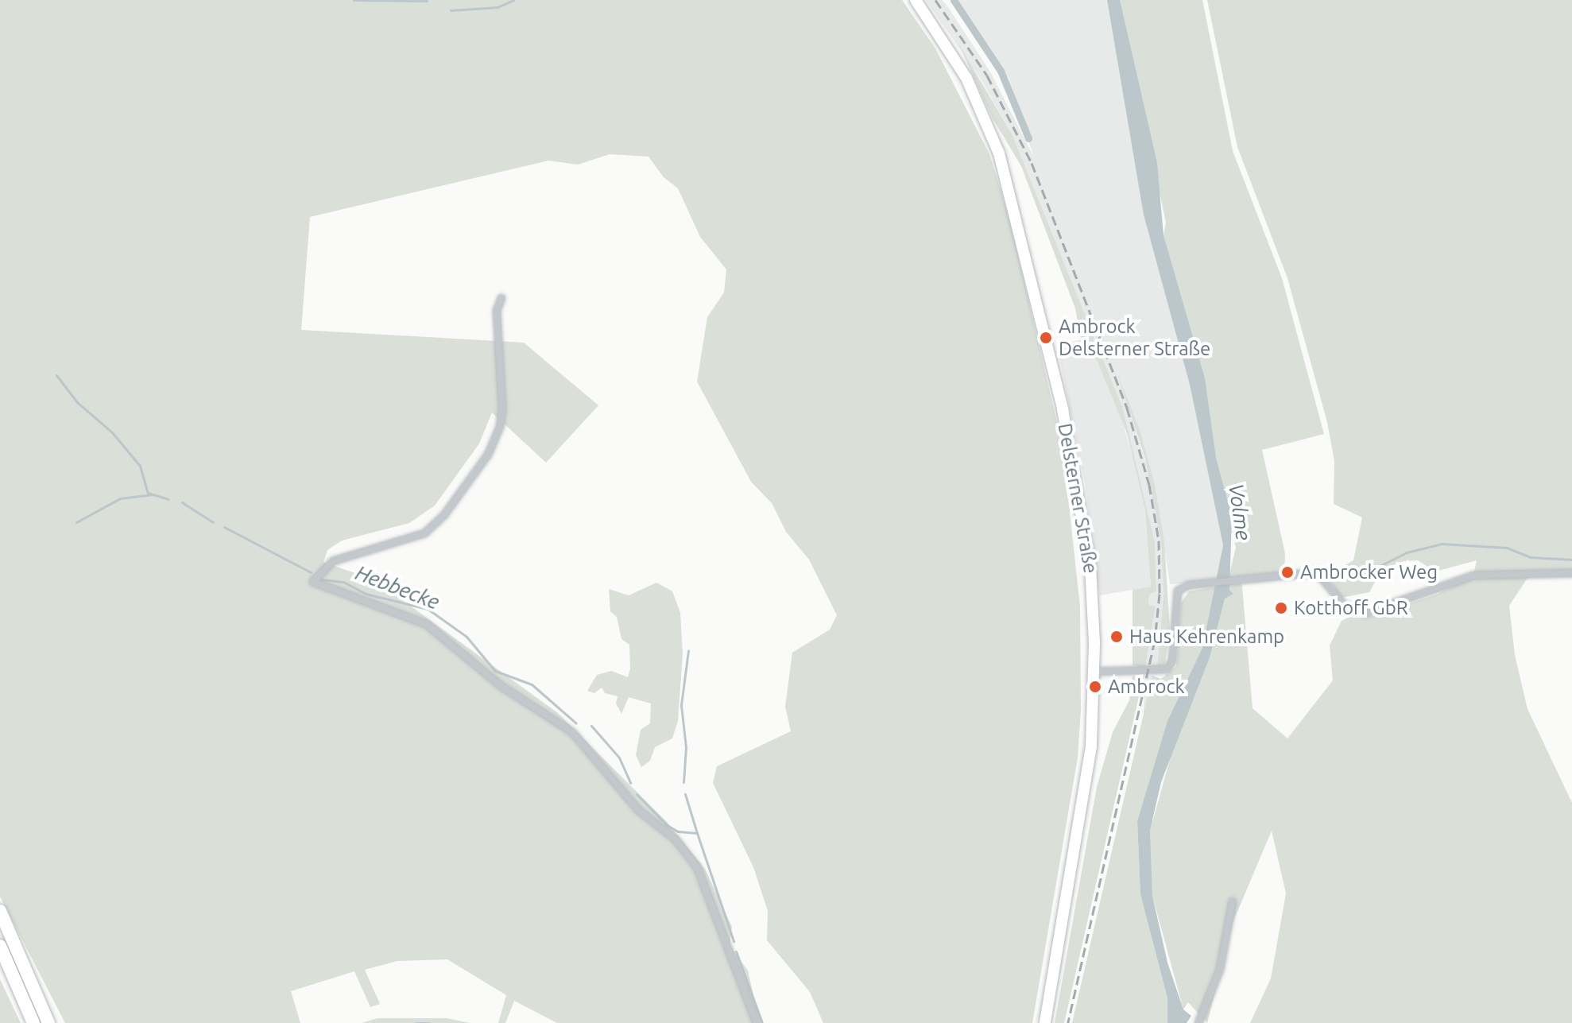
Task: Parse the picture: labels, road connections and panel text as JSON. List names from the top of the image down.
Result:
{
  "streets": {
    "main road": ["Delsterner Straße"]
  },
  "water": ["Volme", "Hebbecke"],
  "places": [
    "Ambrock Delsterner Straße",
    "Ambrocker Weg",
    "Kotthoff GbR",
    "Haus Kehrenkamp",
    "Ambrock"
  ]
}
